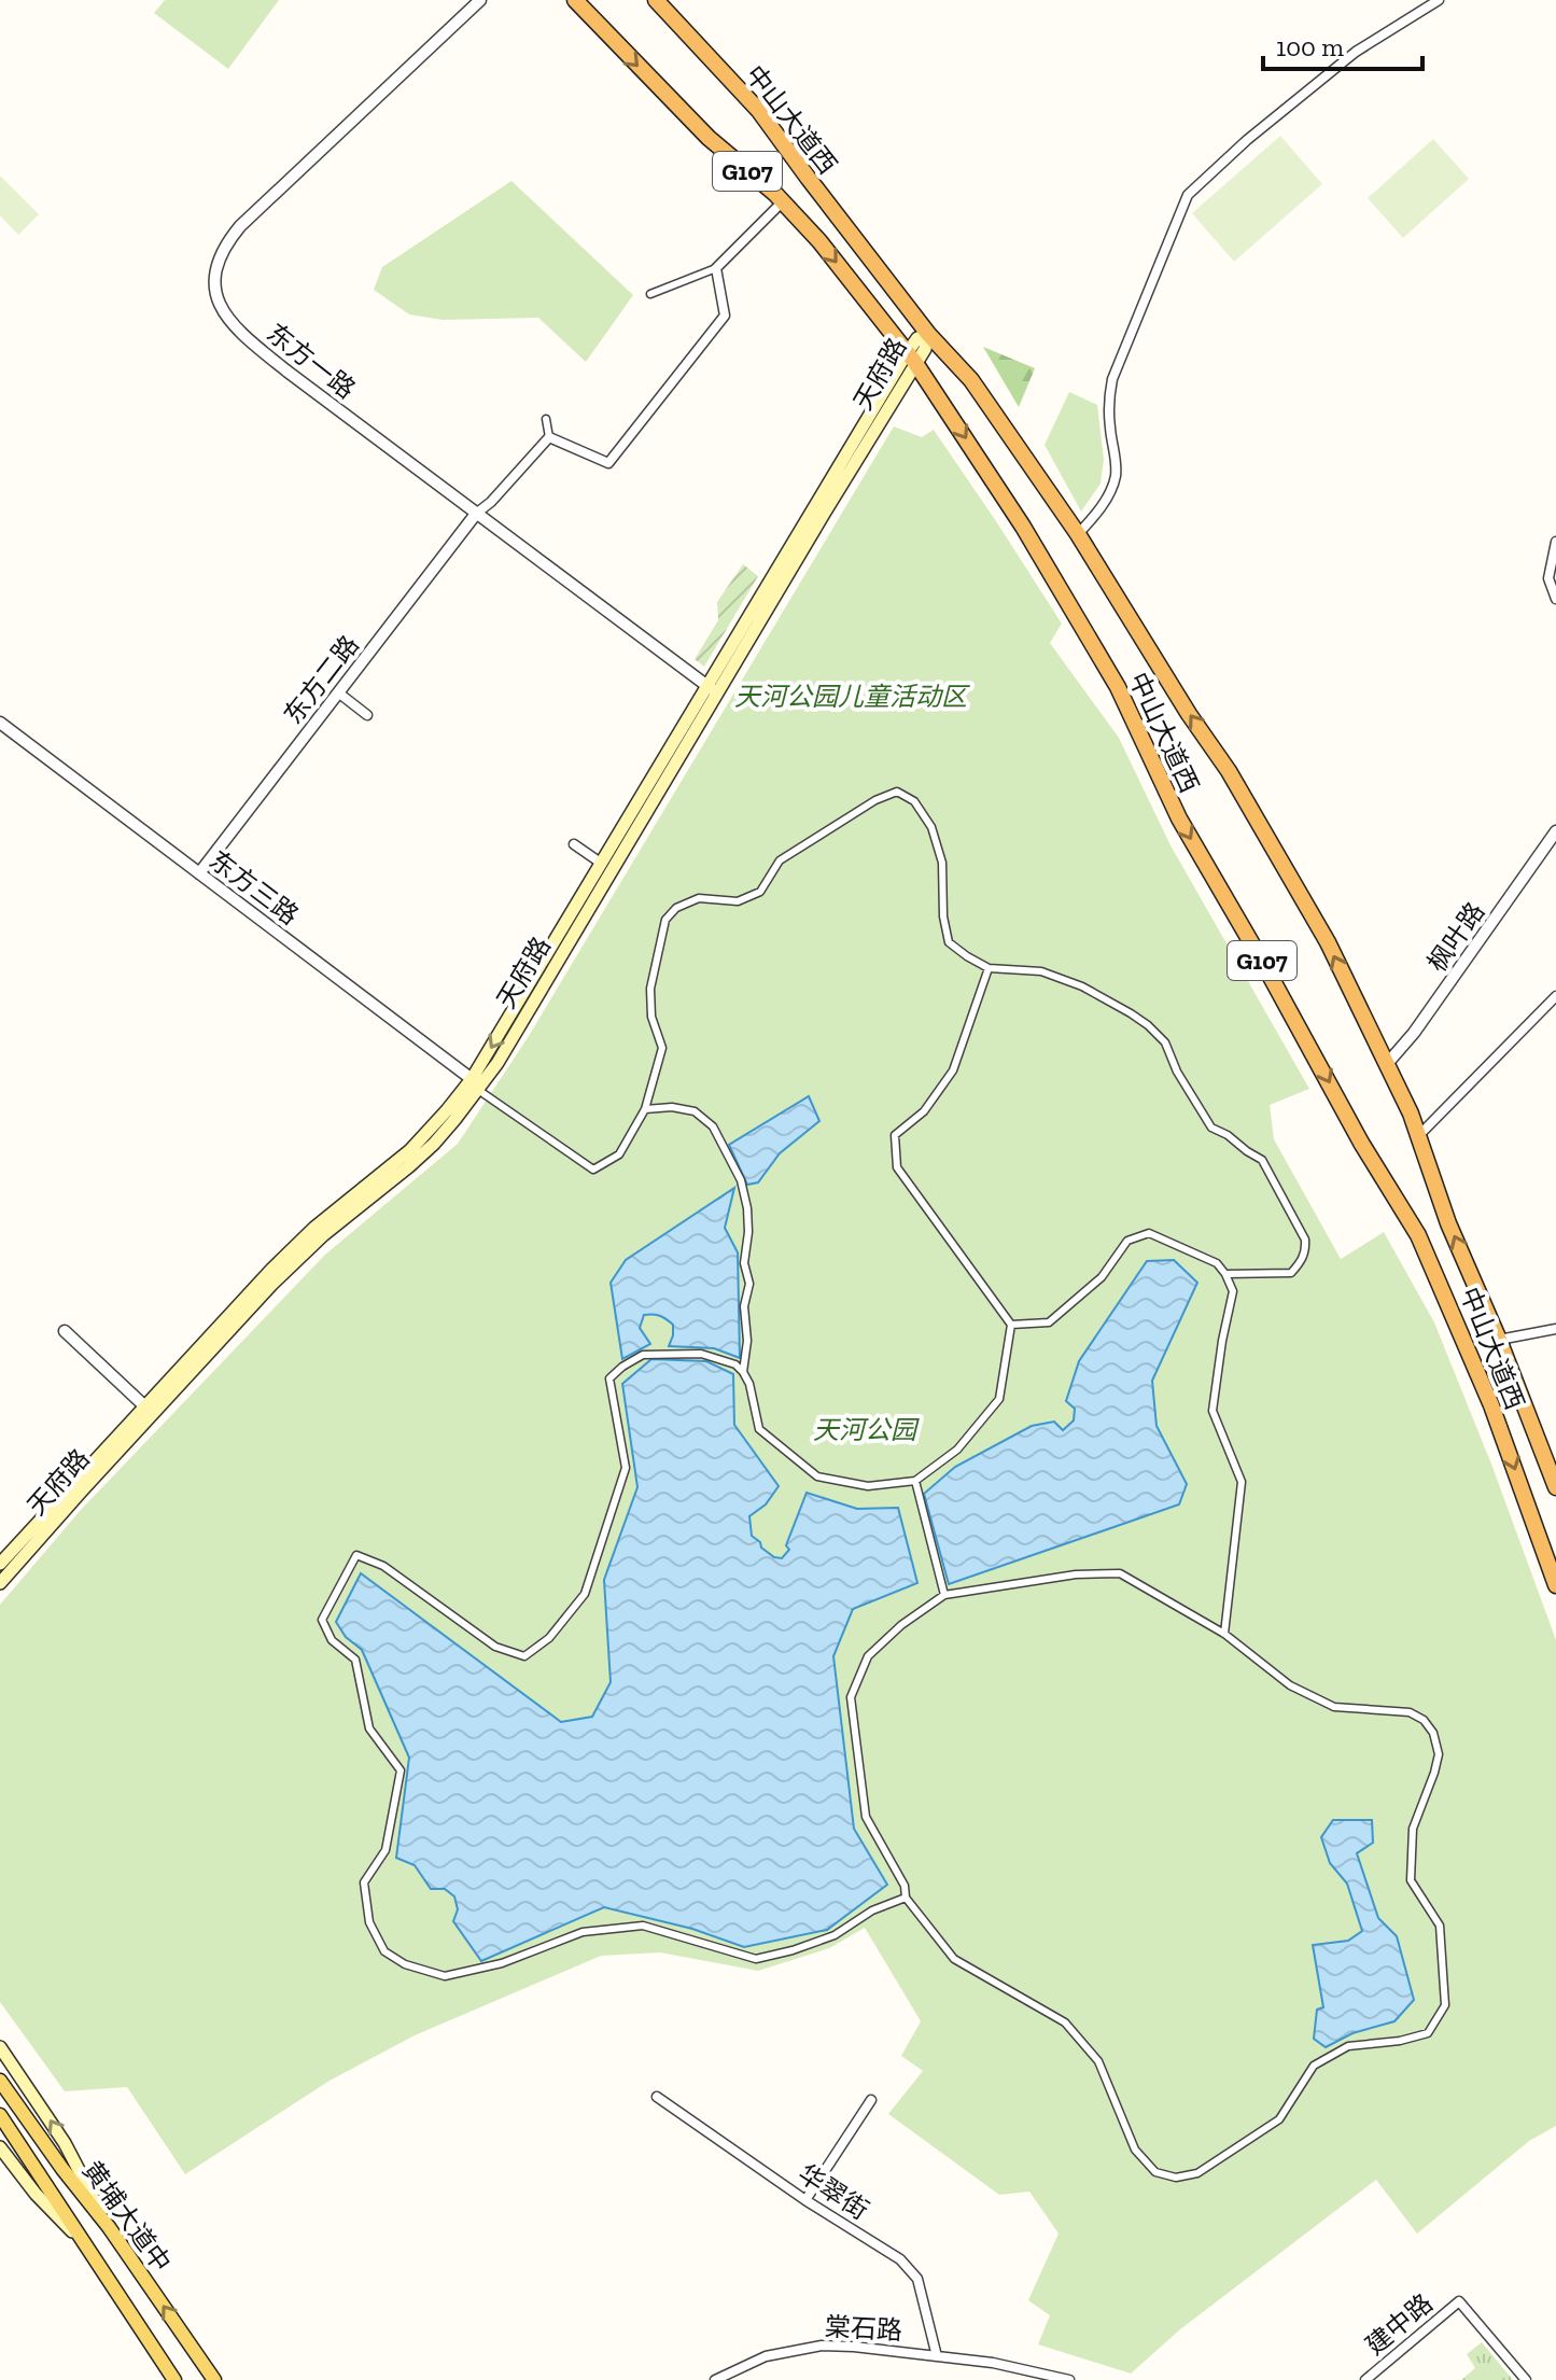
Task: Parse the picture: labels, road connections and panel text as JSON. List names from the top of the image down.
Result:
{
  "streets": {
    "highway": ["中山大道西", "G107"],
    "main road": ["天府路", "黄埔大道中"],
    "street": [
      "东方一路",
      "东方二路",
      "东方三路",
      "枫叶路",
      "华翠街",
      "建中路",
      "棠石路"
    ]
  },
  "crossings": [
    ["中山大道西", "天府路"],
    ["中山大道西", "枫叶路"],
    ["东方一路", "天府路"],
    ["东方一路", "东方二路"],
    ["天府路", "东方三路"],
    ["东方二路", "东方三路"],
    ["华翠街", "棠石路"]
  ],
  "parks": ["天河公园儿童活动区", "天河公园"],
  "scale_bar": "100 m"
}
